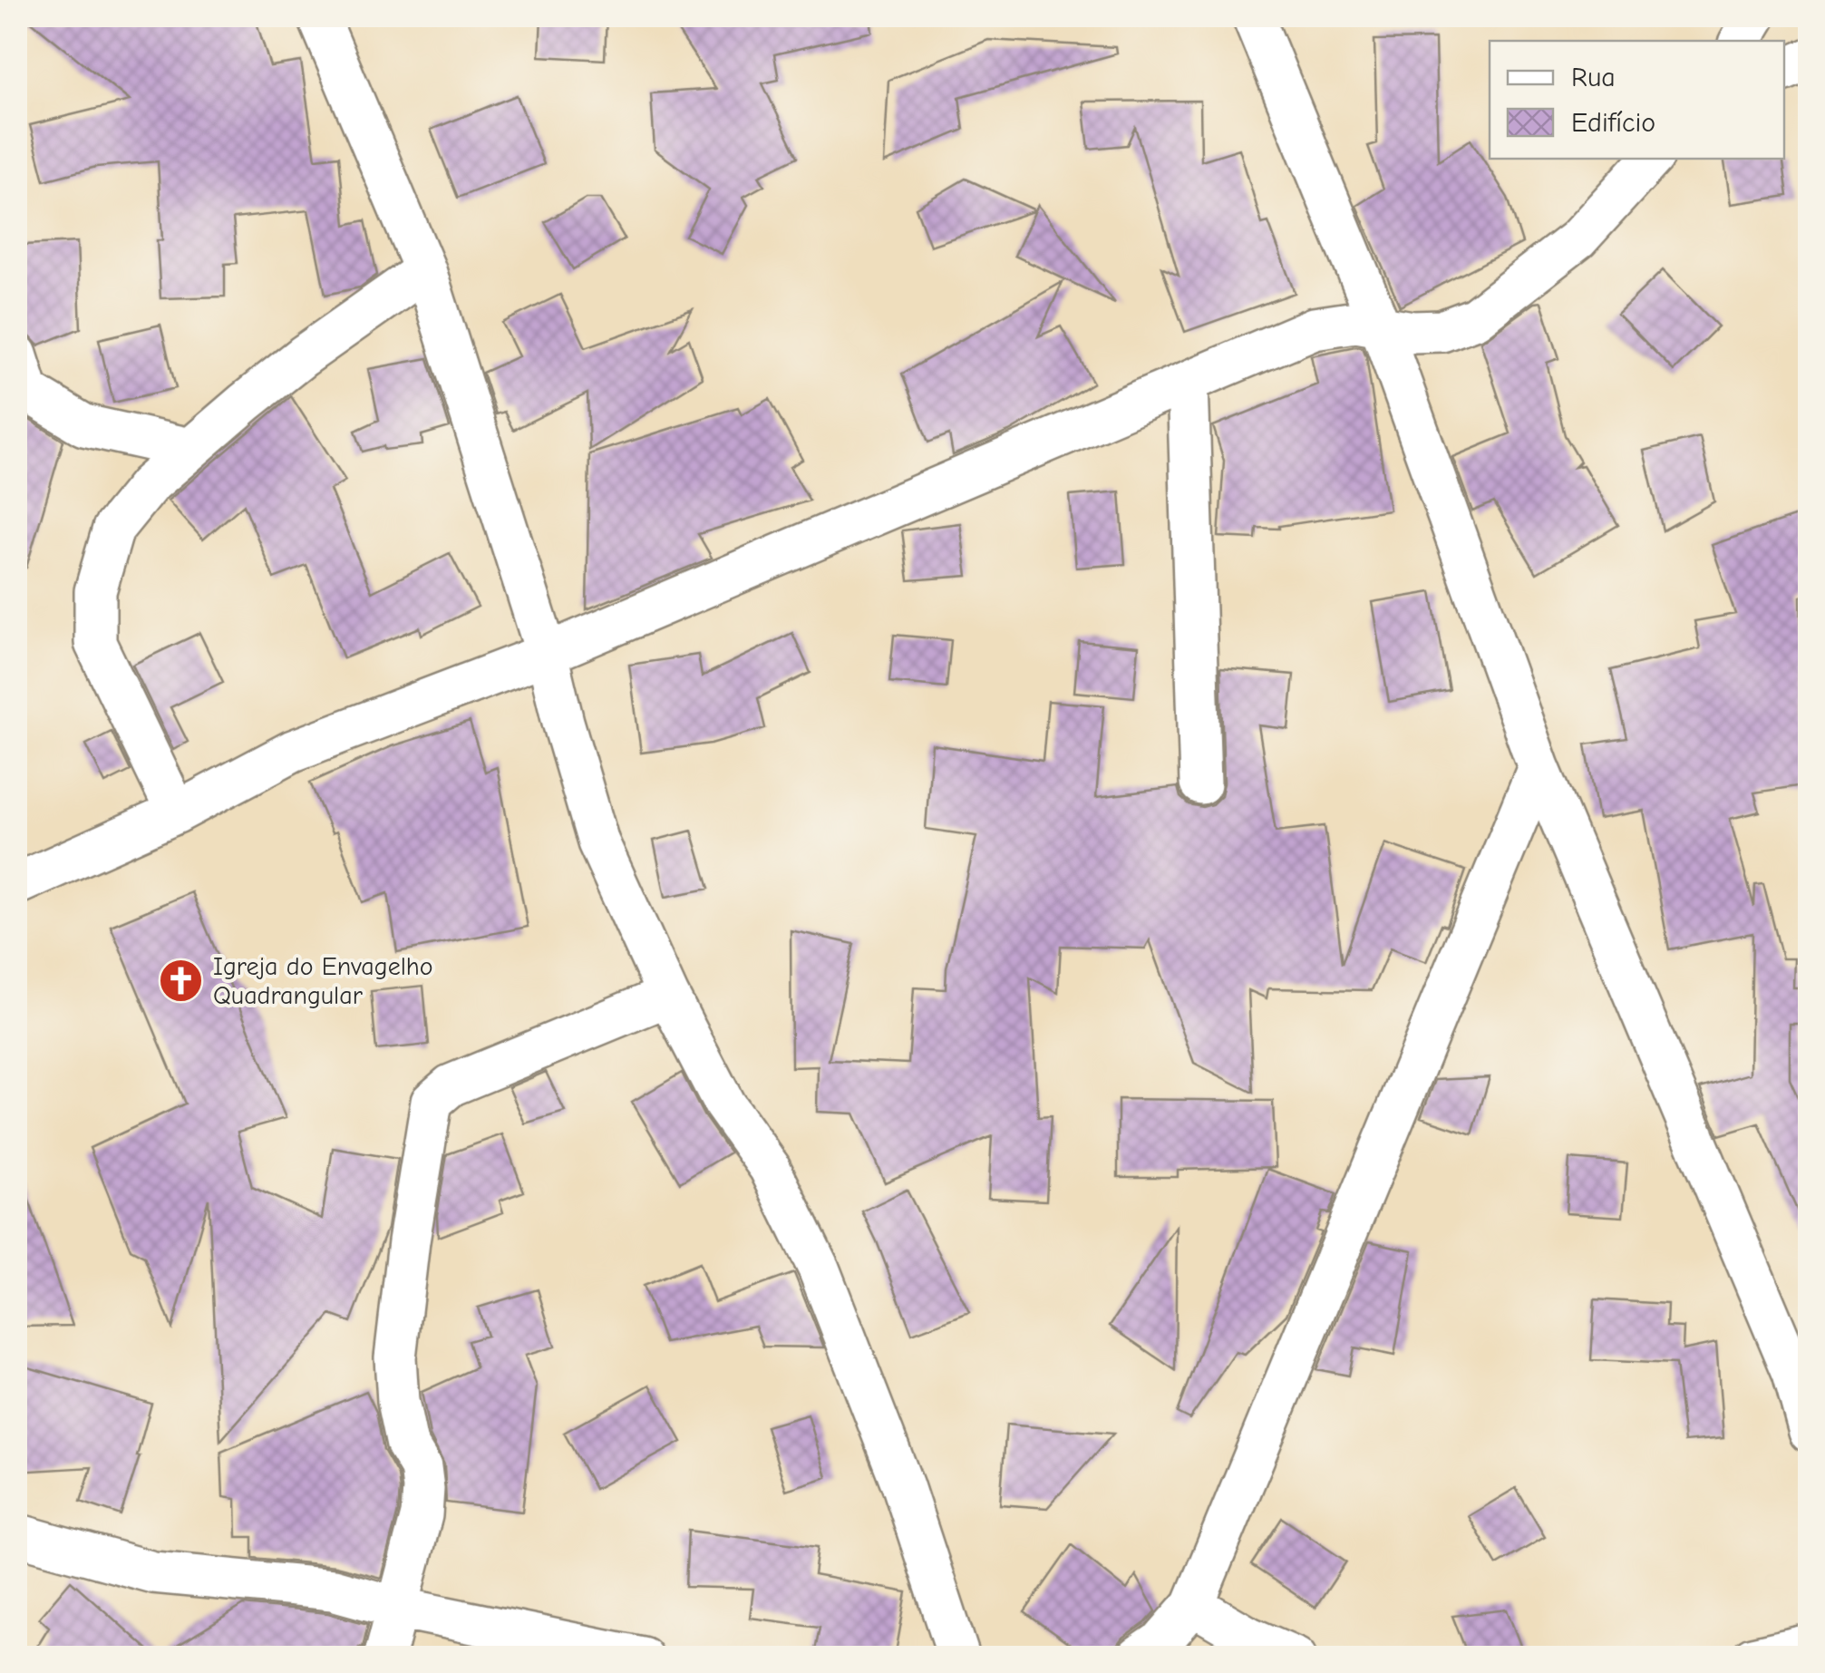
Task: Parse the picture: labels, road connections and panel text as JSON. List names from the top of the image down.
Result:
{
  "places": {
    "church": ["Igreja do Envagelho Quadrangular"]
  },
  "legend": ["Rua", "Edifício"]
}
